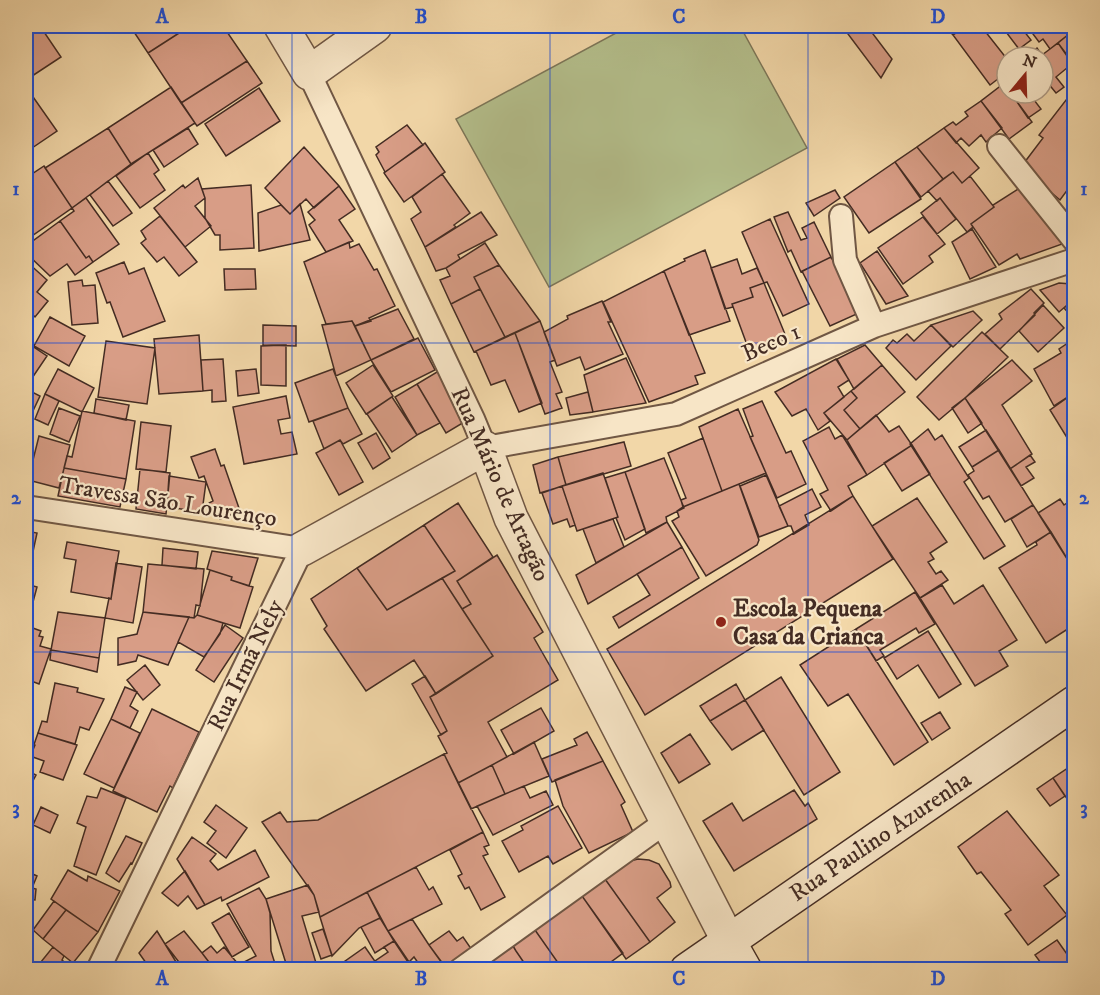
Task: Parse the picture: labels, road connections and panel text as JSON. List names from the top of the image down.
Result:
{
  "streets": {
    "street": ["Rua Mário de Artagão", "Rua Paulino Azurenha"],
    "lane": ["Beco 1", "Travessa São Lourenço", "Rua Irmã Nely"]
  },
  "crossings": [
    ["Beco 1", "Rua Mário de Artagão"],
    ["Rua Mário de Artagão", "Rua Paulino Azurenha"],
    ["Travessa São Lourenço", "Rua Irmã Nely"]
  ],
  "places": ["Escola Pequena Casa da Crianca"],
  "north": "top",
  "grid": {
    "columns": [
      "A",
      "B",
      "C",
      "D"
    ],
    "rows": ["1", "2", "3"]
  }
}
